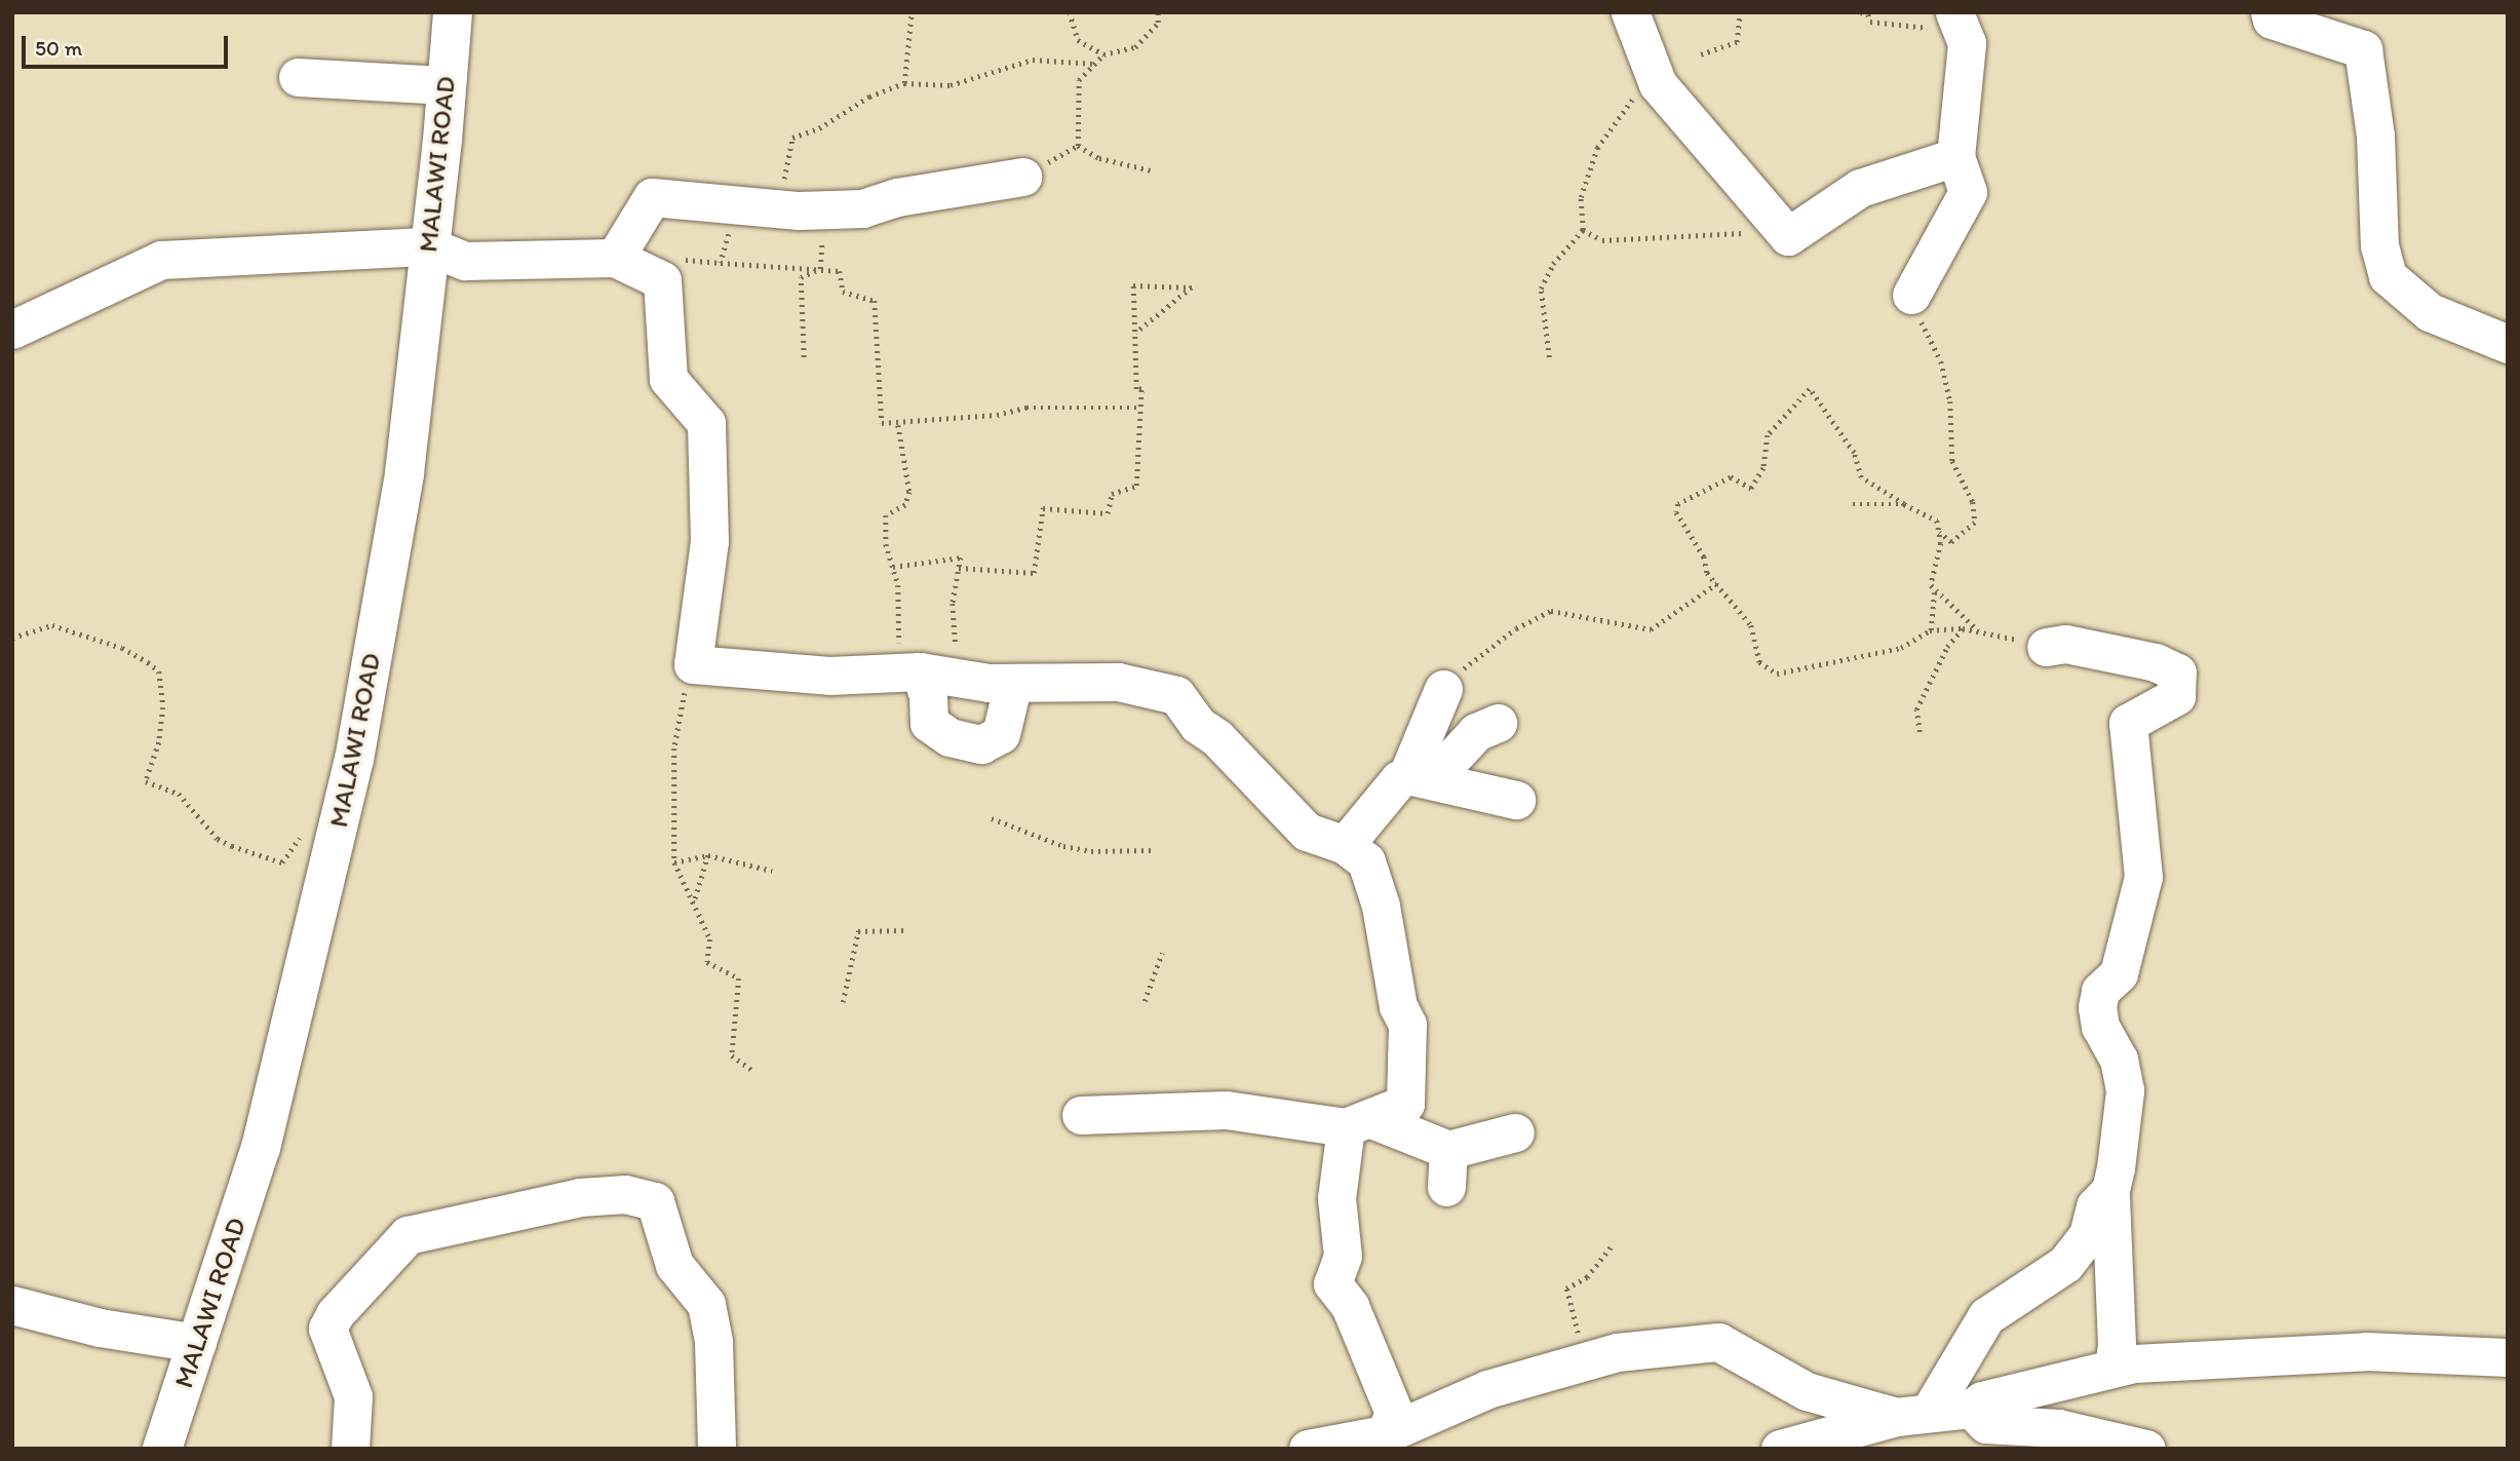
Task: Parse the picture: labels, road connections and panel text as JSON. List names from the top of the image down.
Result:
{
  "streets": {
    "main road": ["MALAWI ROAD"]
  },
  "scale_bar": "50 m"
}
